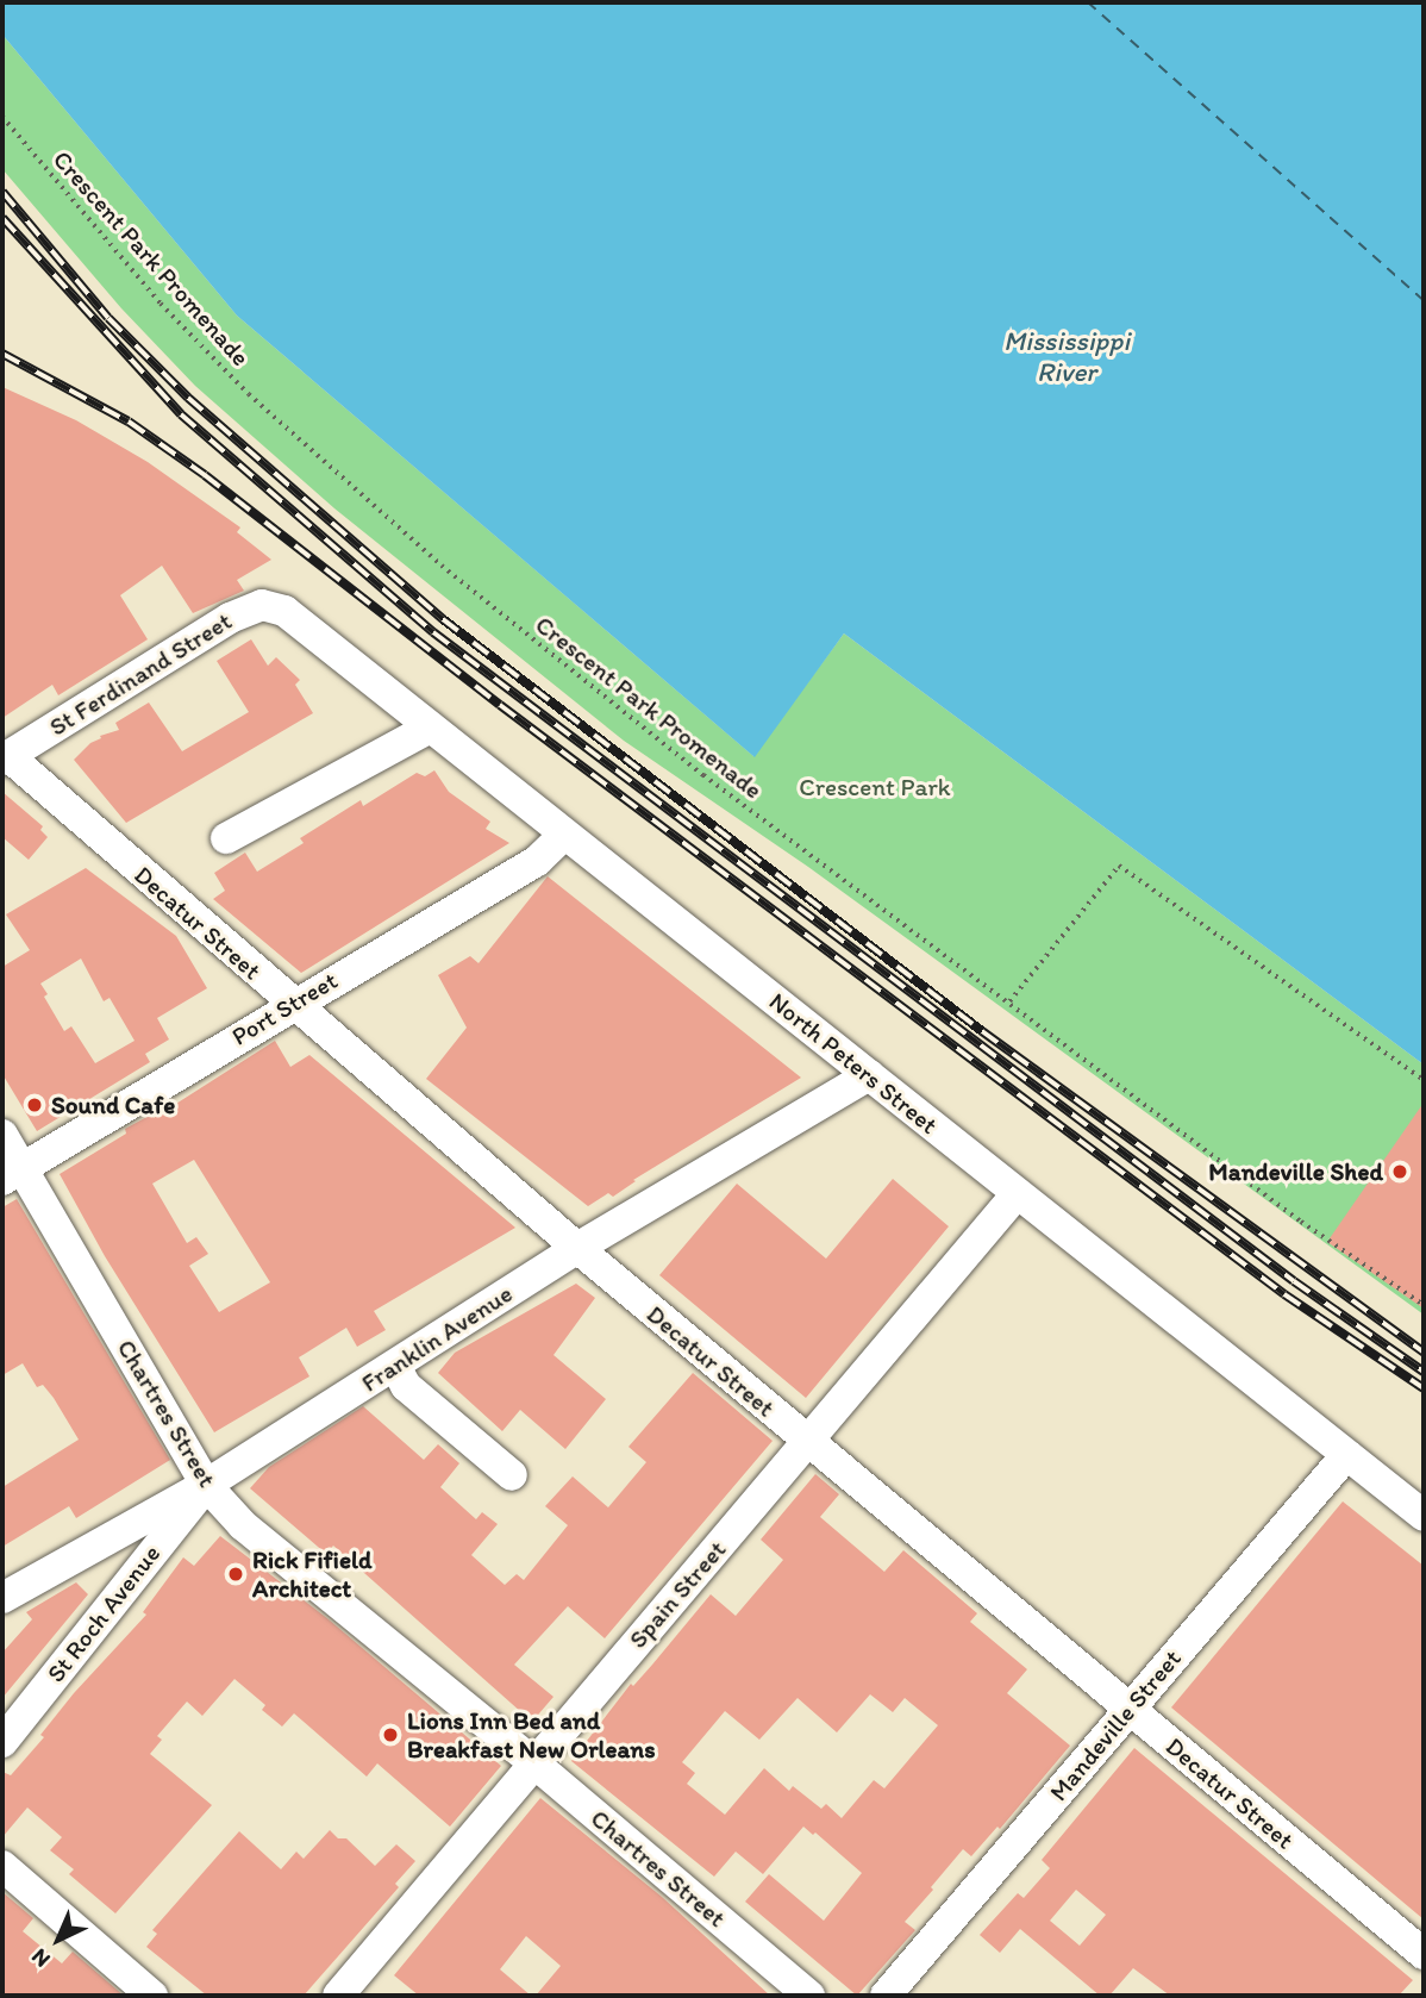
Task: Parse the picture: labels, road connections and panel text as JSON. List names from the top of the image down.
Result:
{
  "streets": {
    "street": [
      "St Ferdinand Street",
      "Decatur Street",
      "Port Street",
      "North Peters Street",
      "Franklin Avenue",
      "Chartres Street",
      "Spain Street",
      "St Roch Avenue",
      "Mandeville Street"
    ],
    "path": ["Crescent Park Promenade"]
  },
  "crossings": [
    ["St Ferdinand Street", "Decatur Street"],
    ["St Ferdinand Street", "North Peters Street"],
    ["Decatur Street", "Port Street"],
    ["Decatur Street", "Franklin Avenue"],
    ["Decatur Street", "Spain Street"],
    ["Decatur Street", "Mandeville Street"],
    ["Port Street", "North Peters Street"],
    ["Port Street", "Chartres Street"],
    ["North Peters Street", "Franklin Avenue"],
    ["North Peters Street", "Spain Street"],
    ["North Peters Street", "Mandeville Street"],
    ["Franklin Avenue", "Chartres Street"],
    ["Franklin Avenue", "St Roch Avenue"],
    ["Chartres Street", "Spain Street"],
    ["Chartres Street", "St Roch Avenue"]
  ],
  "water": ["Mississippi River"],
  "parks": ["Crescent Park"],
  "places": [
    "Sound Cafe",
    "Mandeville Shed",
    "Rick Fifield Architect",
    "Lions Inn Bed and Breakfast New Orleans"
  ],
  "north": "bottom left"
}
